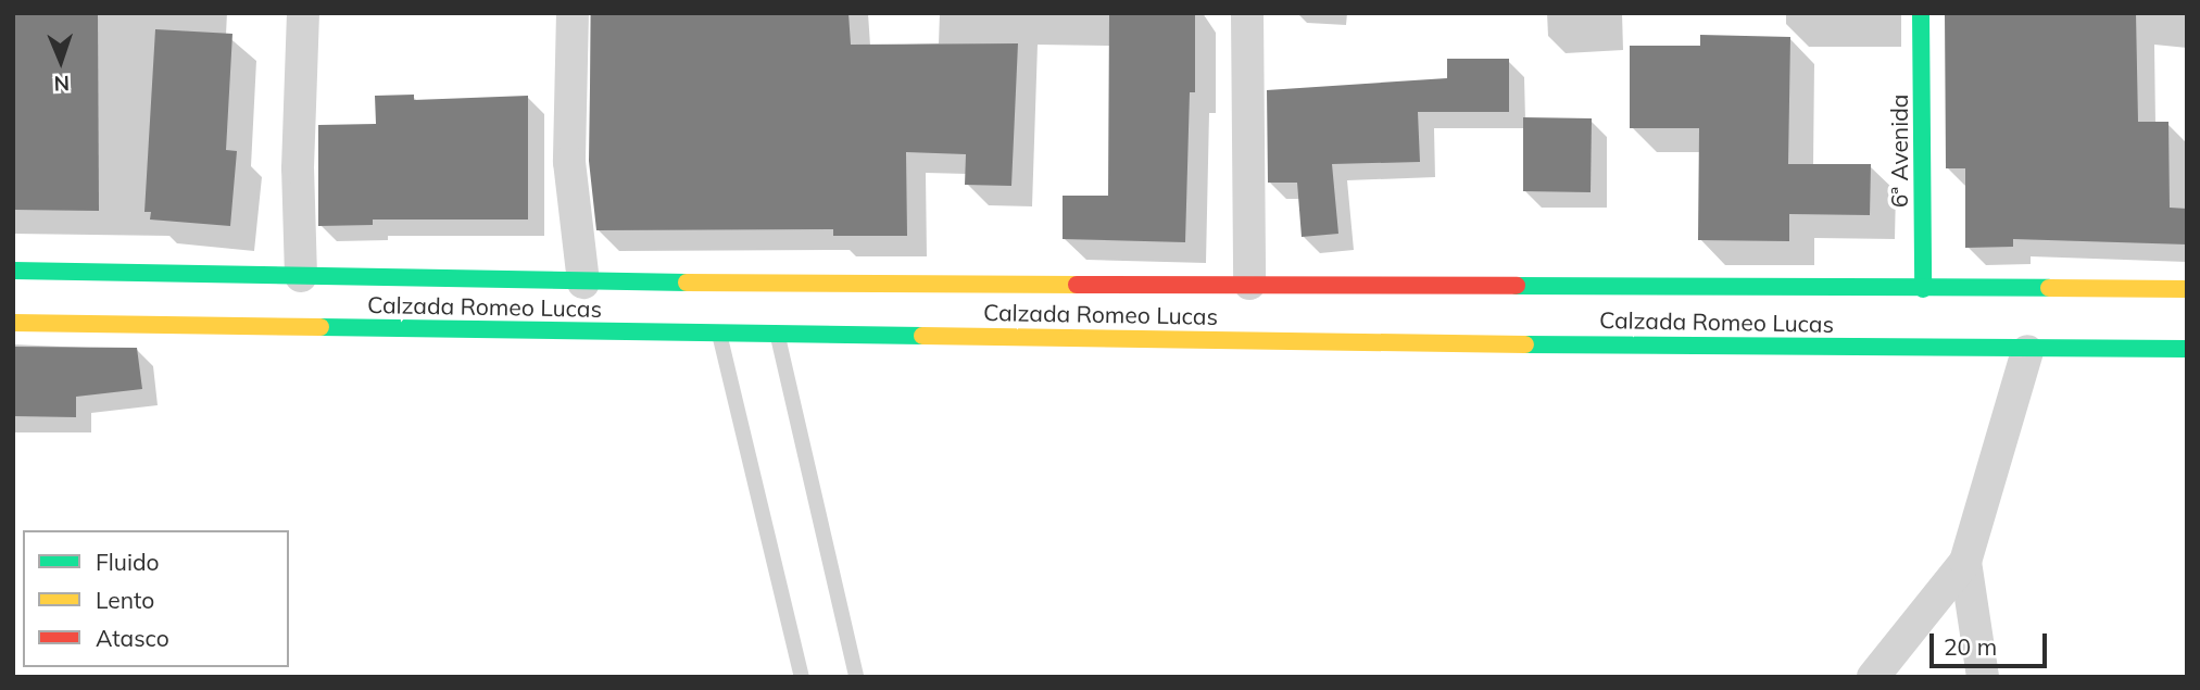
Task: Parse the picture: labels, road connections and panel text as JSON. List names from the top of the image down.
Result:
{
  "streets": {
    "street": ["6ª Avenida", "Calzada Romeo Lucas"]
  },
  "crossings": [
    ["6ª Avenida", "Calzada Romeo Lucas"]
  ],
  "legend": ["Fluido", "Lento", "Atasco"],
  "scale_bar": "20 m",
  "north": "bottom"
}
